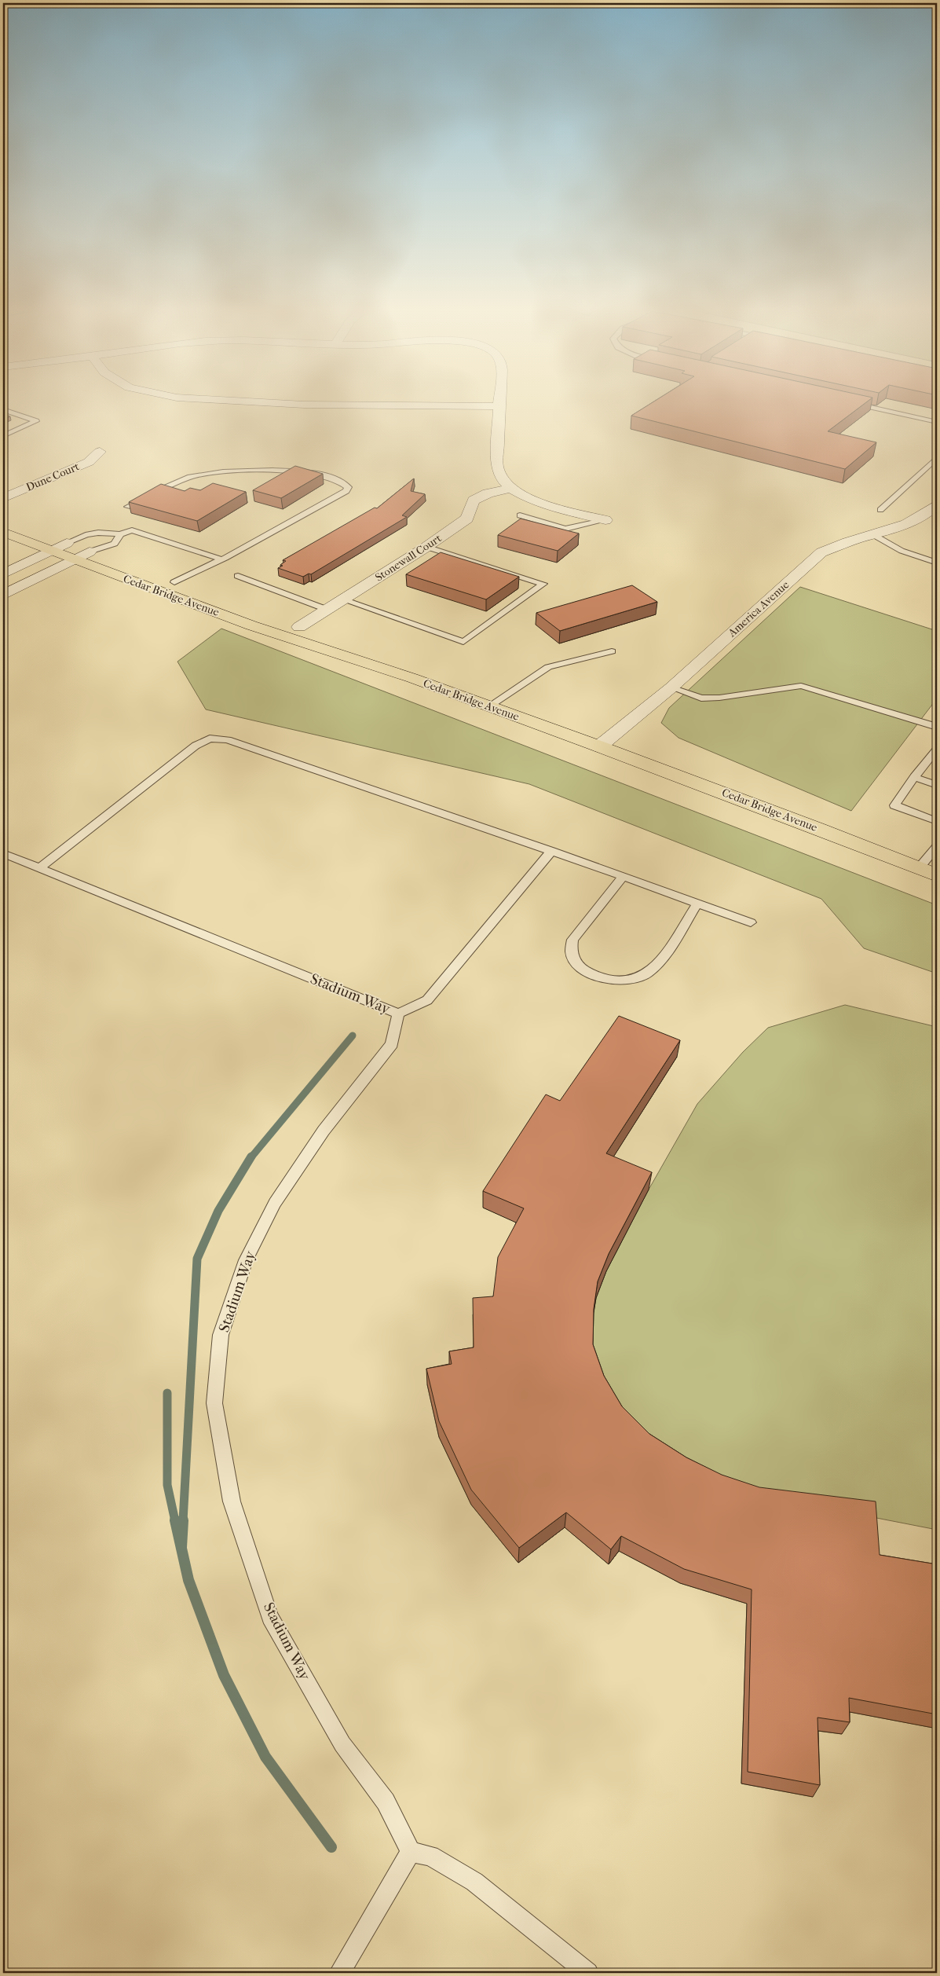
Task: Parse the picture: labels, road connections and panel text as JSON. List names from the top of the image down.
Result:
{
  "streets": {
    "main road": ["Cedar Bridge Avenue"],
    "street": ["Dune Court", "Stonewall Court", "America Avenue"],
    "lane": ["Stadium Way"]
  },
  "crossings": [
    ["Cedar Bridge Avenue", "America Avenue"]
  ]
}
